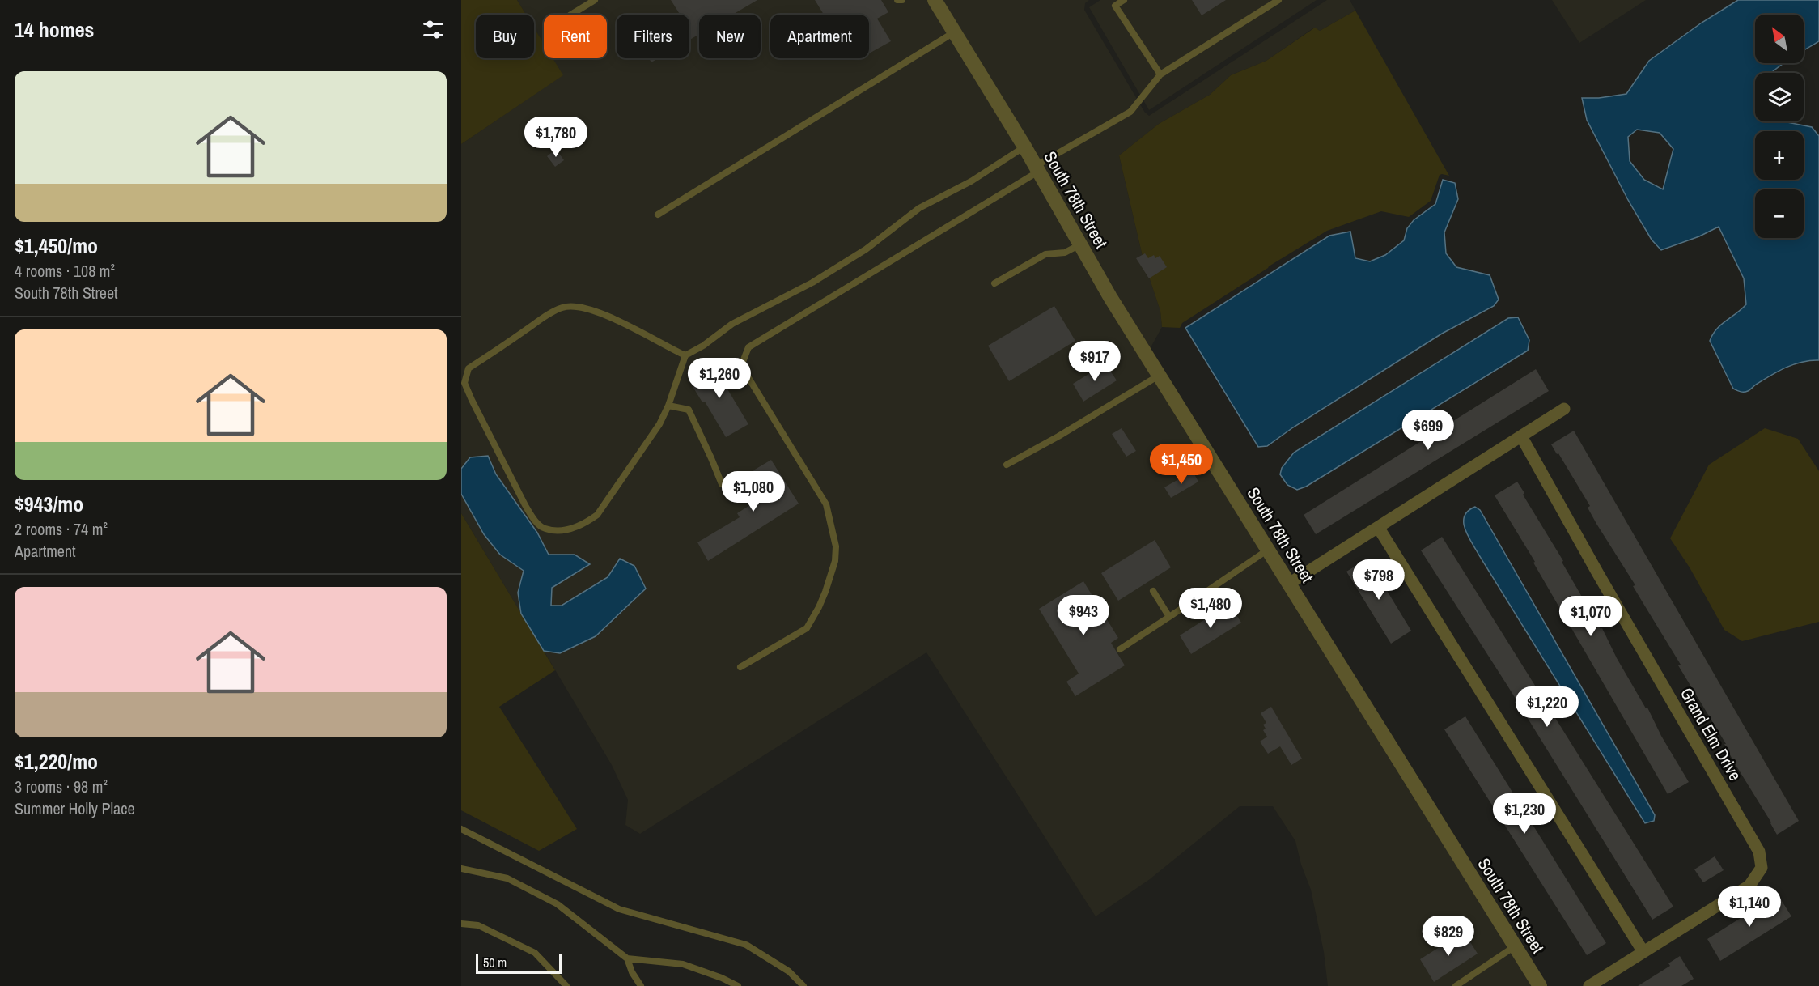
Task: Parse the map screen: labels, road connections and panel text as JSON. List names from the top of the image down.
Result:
{
  "streets": {
    "street": ["South 78th Street", "Grand Elm Drive"]
  },
  "scale_bar": "50 m",
  "north": "top left",
  "page": {
    "heading": "14 homes",
    "map_buttons": ["+", "−"],
    "chip": [
      "Buy",
      "Rent",
      "Filters",
      "New",
      "Apartment"
    ],
    "list": [
      {
        "name": "$1,450/mo",
        "note": "4 rooms · 108 m² · South 78th Street"
      },
      {
        "name": "$943/mo",
        "note": "2 rooms · 74 m² · Apartment"
      },
      {
        "name": "$1,220/mo",
        "note": "3 rooms · 98 m² · Summer Holly Place"
      }
    ],
    "price": [
      "$1,780",
      "$917",
      "$1,260",
      "$699",
      "$1,450",
      "$1,080",
      "$798",
      "$1,480",
      "$943",
      "$1,070",
      "$1,220",
      "$1,230",
      "$1,140",
      "$829"
    ],
    "scale": "50 m"
  }
}
